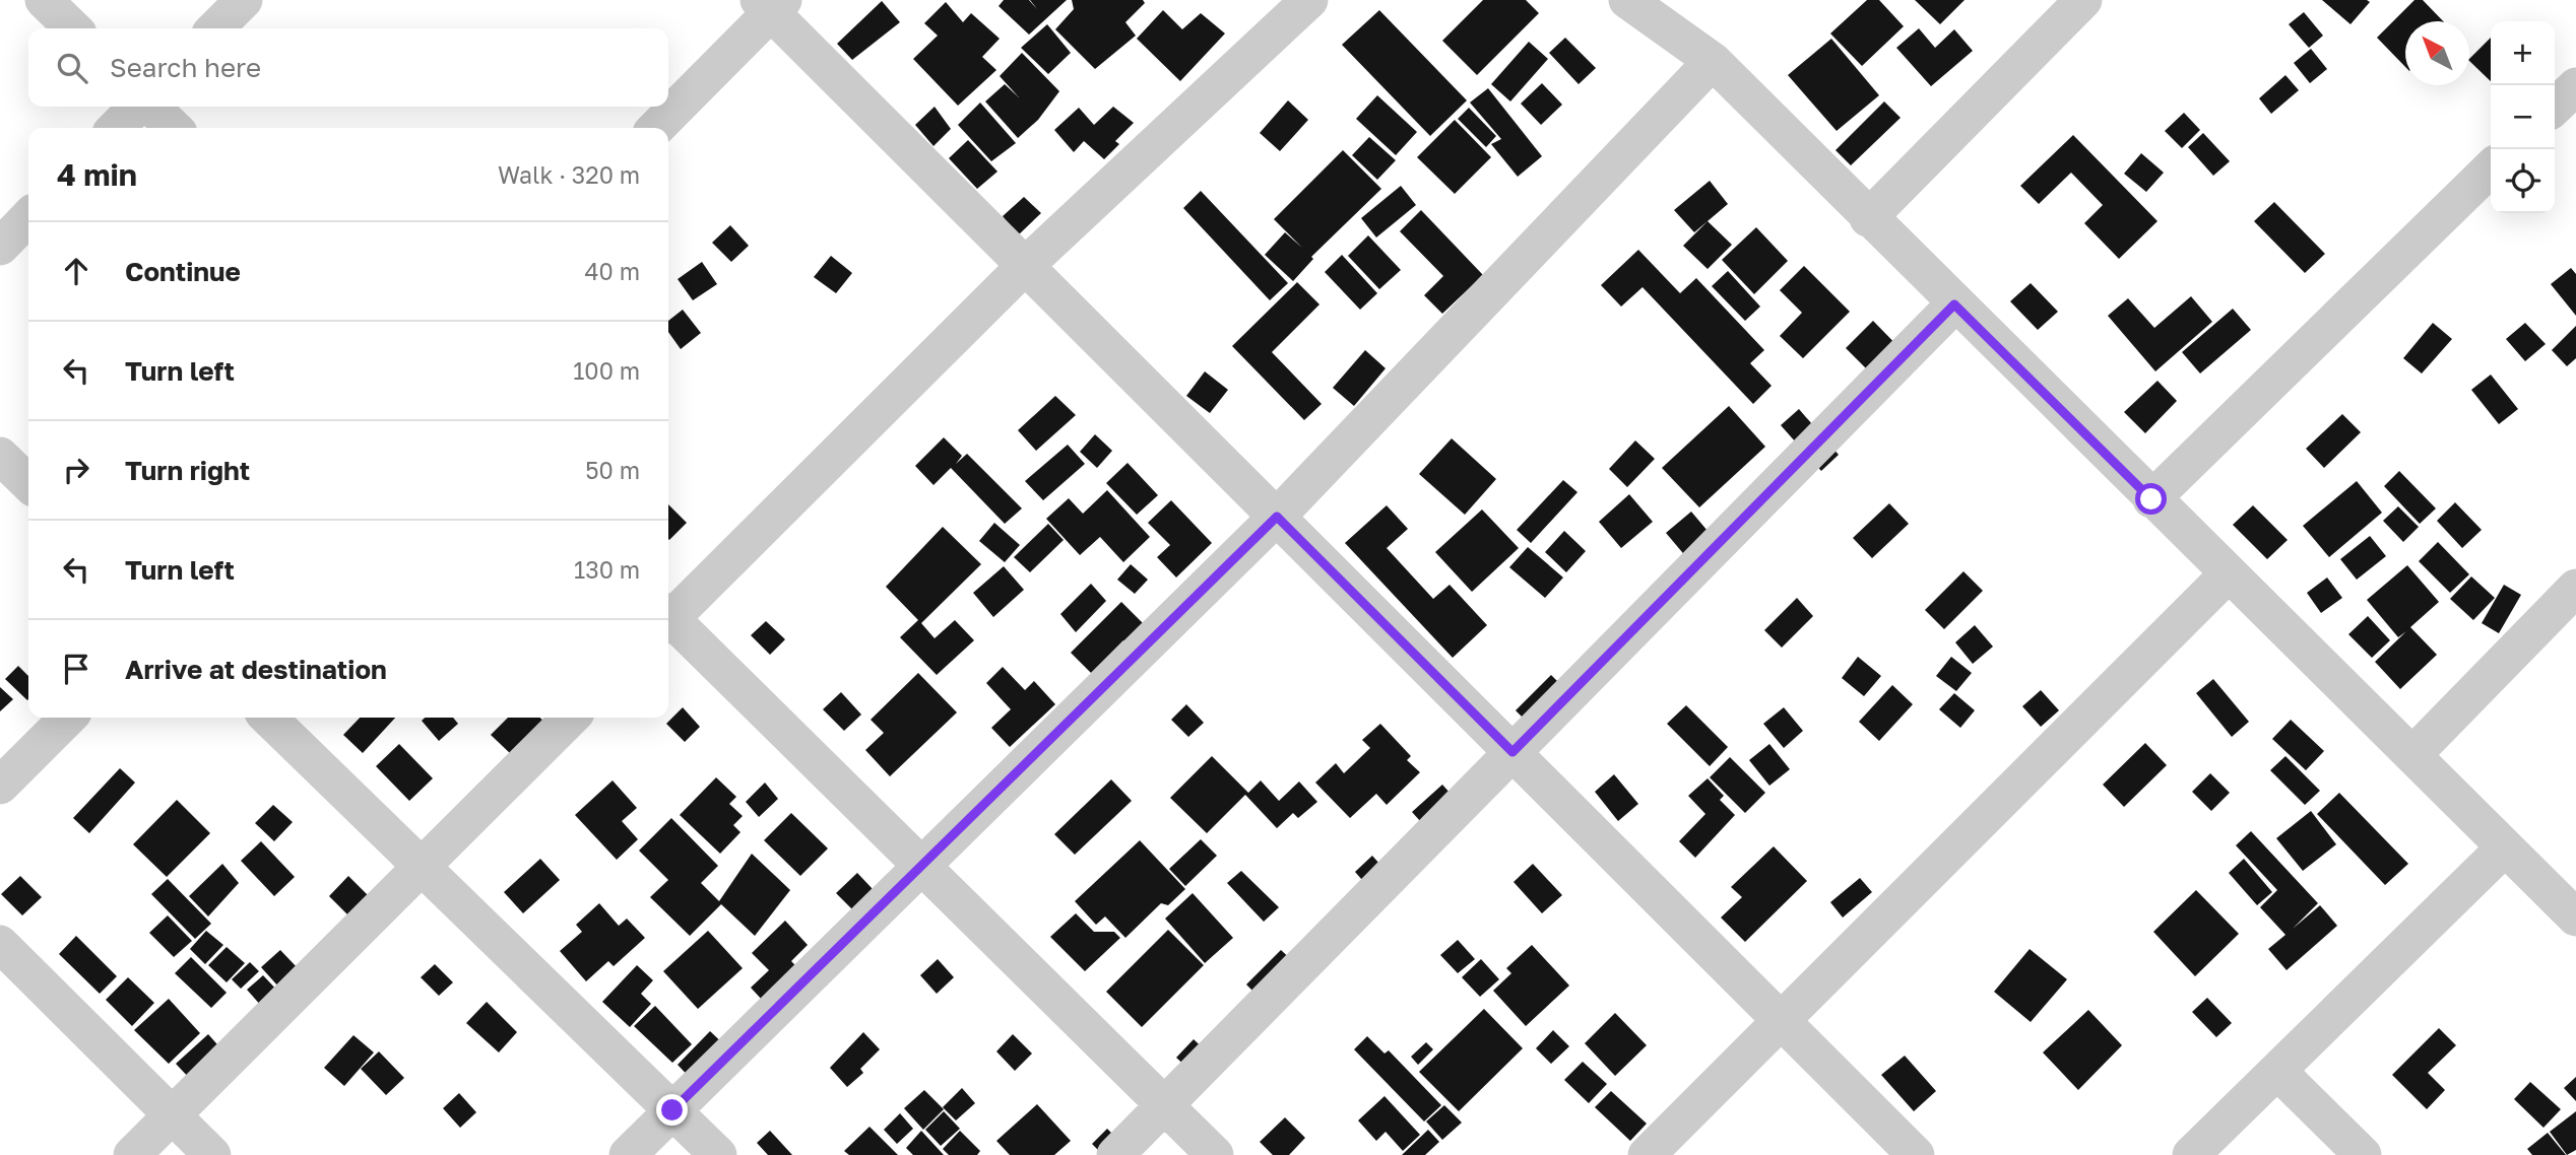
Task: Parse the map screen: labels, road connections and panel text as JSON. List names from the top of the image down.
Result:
{
  "north": "top left",
  "page": {
    "map_buttons": ["+", "−"],
    "search": "Search here",
    "heading": ["4 min", "Walk · 320 m"],
    "list": [
      ["Continue", "40 m"],
      ["Turn left", "100 m"],
      ["Turn right", "50 m"],
      ["Turn left", "130 m"],
      "Arrive at destination"
    ]
  }
}
